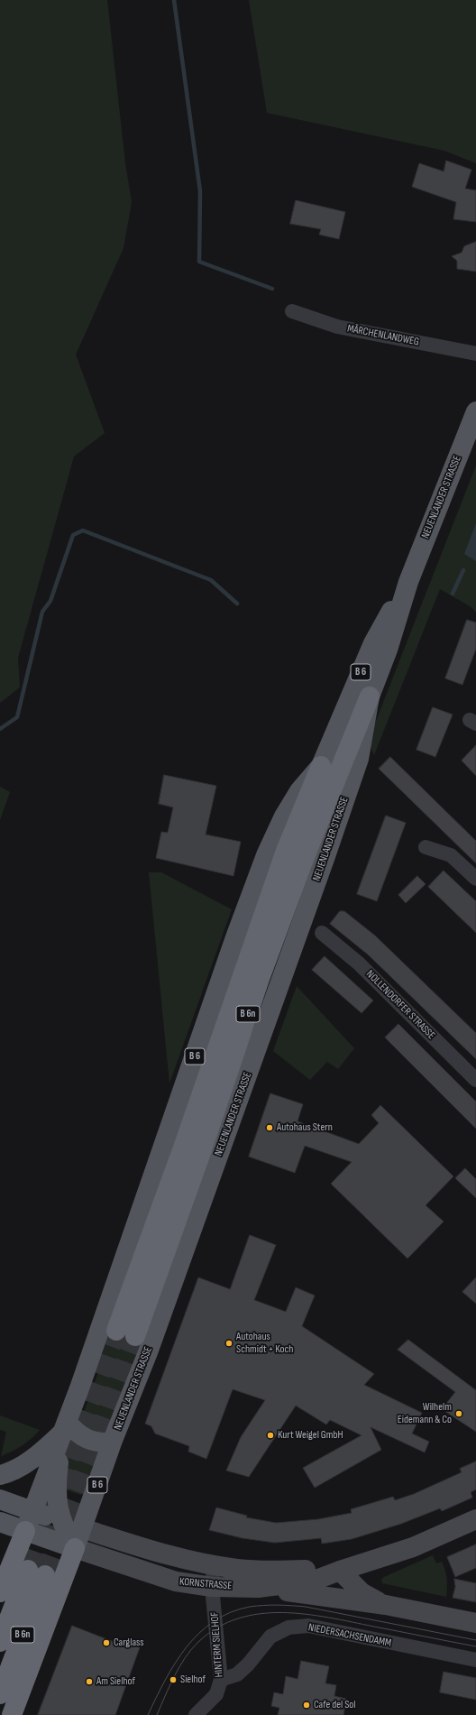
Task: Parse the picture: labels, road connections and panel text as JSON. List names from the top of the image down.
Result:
{
  "streets": {
    "highway": ["NEUENLANDER STRASSE", "B 6n"],
    "main road": ["B 6"],
    "street": [
      "MÄRCHENLANDWEG",
      "NOLLENDORFER STRASSE",
      "KORNSTRASSE",
      "NIEDERSACHSENDAMM",
      "HINTERM SIELHOF"
    ]
  },
  "crossings": [
    ["NEUENLANDER STRASSE", "B 6"],
    ["NEUENLANDER STRASSE", "KORNSTRASSE"],
    ["B 6", "KORNSTRASSE"],
    ["KORNSTRASSE", "HINTERM SIELHOF"],
    ["NIEDERSACHSENDAMM", "HINTERM SIELHOF"]
  ],
  "places": [
    "Autohaus Stern",
    "Autohaus Schmidt + Koch",
    "Wilhelm Eidemann & Co",
    "Kurt Weigel GmbH",
    "Carglass",
    "Sielhof",
    "Am Sielhof",
    "Cafe del Sol"
  ]
}
